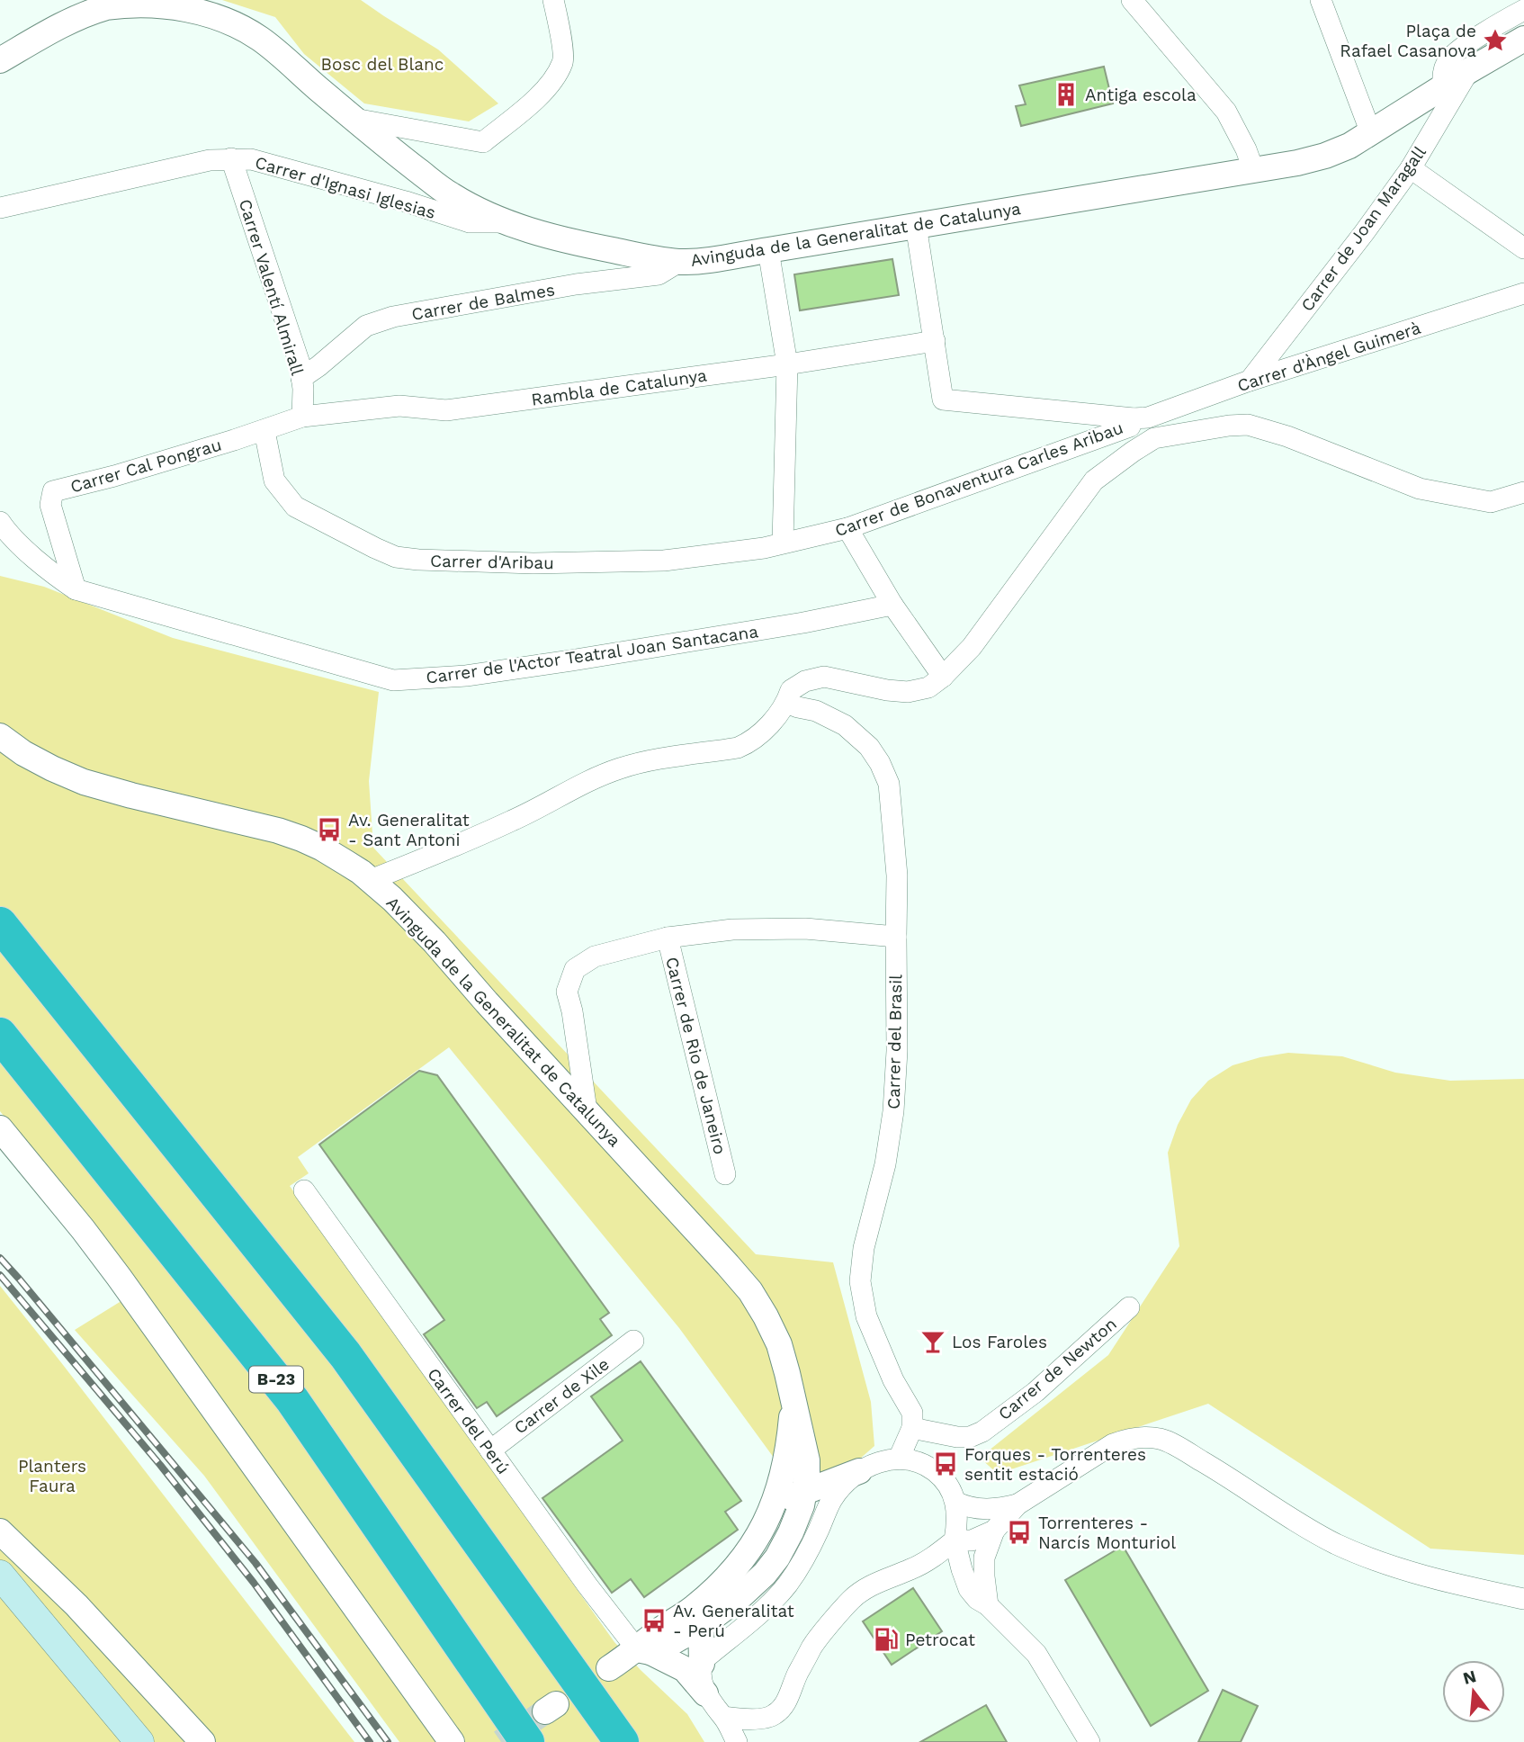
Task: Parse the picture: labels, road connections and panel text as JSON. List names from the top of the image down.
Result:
{
  "streets": {
    "highway": ["B-23"],
    "street": [
      "Carrer d'Ignasi Iglesias",
      "Carrer de Joan Maragall",
      "Avinguda de la Generalitat de Catalunya",
      "Carrer Valentí Almirall",
      "Carrer de Balmes",
      "Carrer d'Àngel Guimerà",
      "Rambla de Catalunya",
      "Carrer Cal Pongrau",
      "Carrer de Bonaventura Carles Aribau",
      "Carrer d'Aribau",
      "Carrer de l'Actor Teatral Joan Santacana",
      "Carrer del Brasil",
      "Carrer de Rio de Janeiro",
      "Carrer de Newton",
      "Carrer de Xile",
      "Carrer del Perú"
    ]
  },
  "crossings": [
    ["Carrer d'Ignasi Iglesias", "Avinguda de la Generalitat de Catalunya"],
    ["Carrer d'Ignasi Iglesias", "Carrer Valentí Almirall"],
    ["Carrer de Joan Maragall", "Avinguda de la Generalitat de Catalunya"],
    ["Carrer de Joan Maragall", "Carrer d'Àngel Guimerà"],
    ["Avinguda de la Generalitat de Catalunya", "Carrer de Balmes"],
    ["Avinguda de la Generalitat de Catalunya", "Carrer del Perú"],
    ["Carrer Valentí Almirall", "Carrer de Balmes"],
    ["Carrer Valentí Almirall", "Rambla de Catalunya"],
    ["Carrer d'Àngel Guimerà", "Carrer de Bonaventura Carles Aribau"],
    ["Carrer Cal Pongrau", "Carrer d'Aribau"],
    ["Carrer Cal Pongrau", "Carrer de l'Actor Teatral Joan Santacana"],
    ["Carrer de Bonaventura Carles Aribau", "Carrer d'Aribau"],
    ["Carrer del Brasil", "Carrer de Newton"],
    ["Carrer de Xile", "Carrer del Perú"]
  ],
  "parks": ["Bosc del Blanc", "Planters Faura"],
  "places": {
    "place": ["Plaça de Rafael Casanova"],
    "building": ["Antiga escola"],
    "bus stop": [
      "Av. Generalitat - Sant Antoni",
      "Forques - Torrenteres sentit estació",
      "Torrenteres - Narcís Monturiol",
      "Av. Generalitat - Perú"
    ],
    "bar": ["Los Faroles"],
    "fuel station": ["Petrocat"]
  },
  "north": "top"
}
